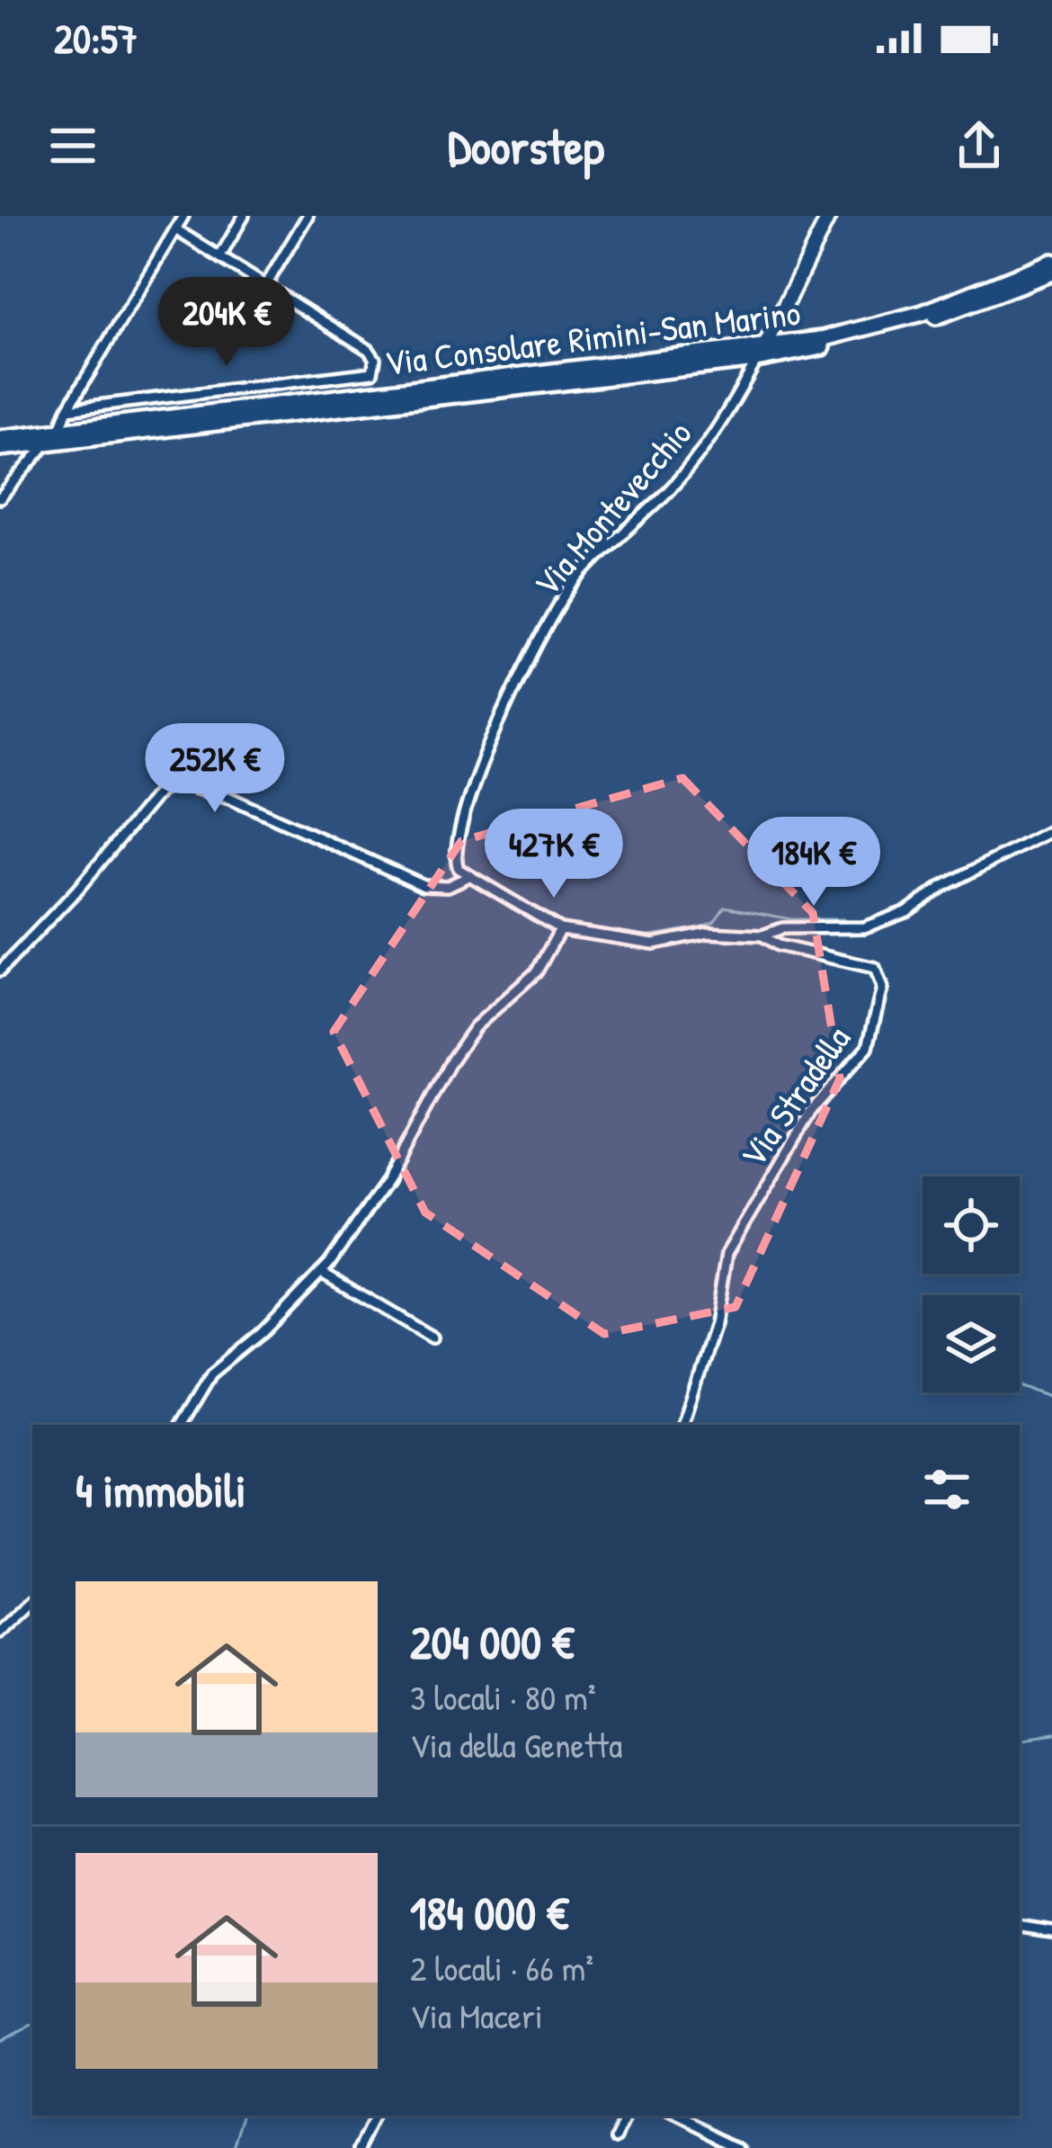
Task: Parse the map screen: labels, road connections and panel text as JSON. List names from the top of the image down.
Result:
{
  "streets": {
    "main road": ["Via Consolare Rimini-San Marino"],
    "street": ["Via Montevecchio", "Via Stradella"]
  },
  "crossings": [
    ["Via Consolare Rimini-San Marino", "Via Montevecchio"]
  ],
  "page": {
    "status": "20:57",
    "header": "Doorstep",
    "price": [
      "204K €",
      "252K €",
      "427K €",
      "184K €"
    ],
    "heading": "4 immobili",
    "list": [
      {
        "name": "204 000 €",
        "note": "3 locali · 80 m² · Via della Genetta"
      },
      {
        "name": "184 000 €",
        "note": "2 locali · 66 m² · Via Maceri"
      }
    ]
  }
}
